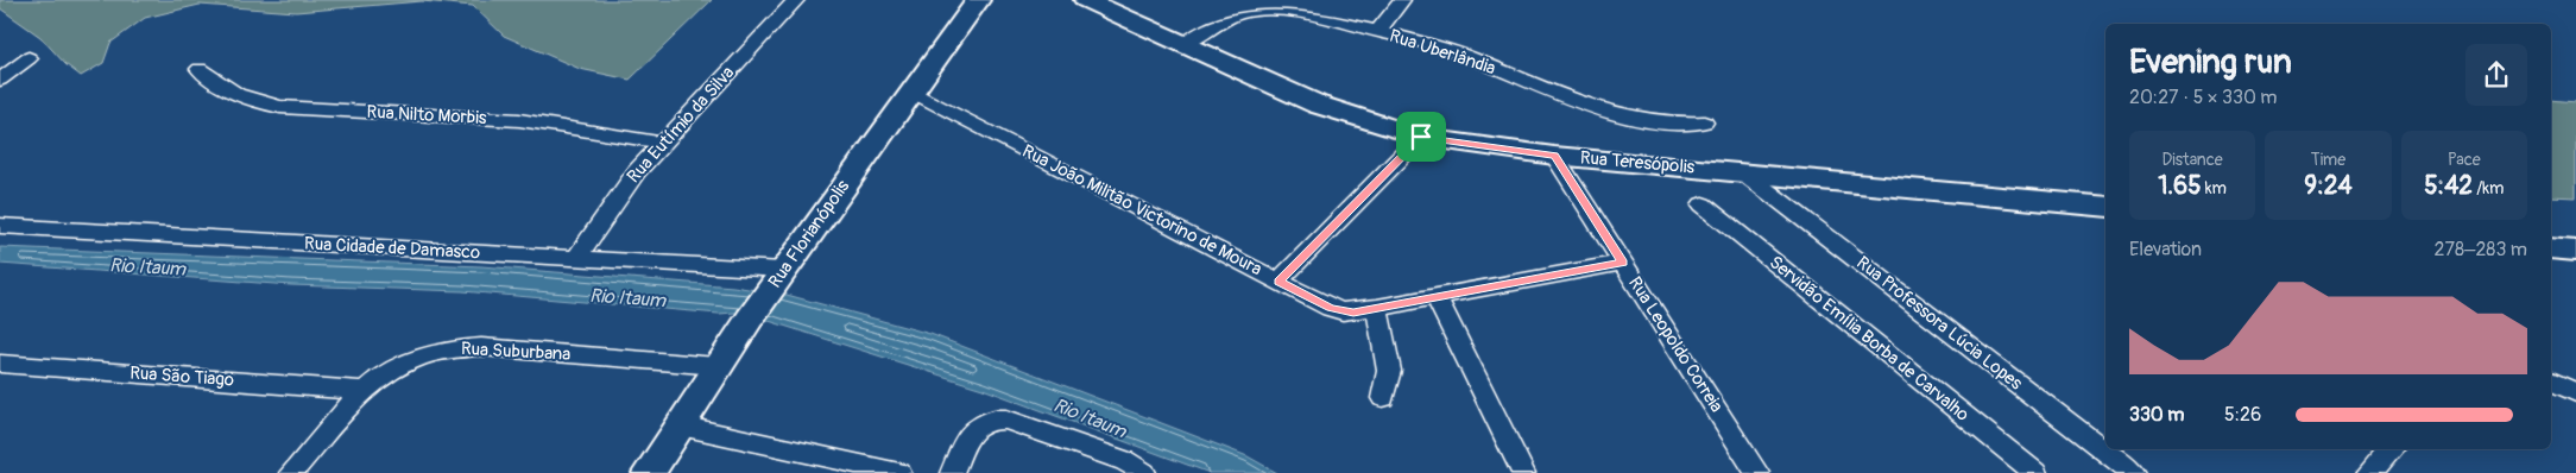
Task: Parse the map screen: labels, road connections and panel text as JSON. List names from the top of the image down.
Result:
{
  "streets": {
    "street": [
      "Rua Uberlândia",
      "Rua Nilto Morbis",
      "Rua Eutímio da Silva",
      "Rua Teresópolis",
      "Rua João Militão Victorino de Moura",
      "Rua Florianópolis",
      "Rua Cidade de Damasco",
      "Rua Professora Lúcia Lopes",
      "Servidão Emília Borba de Carvalho",
      "Rua Leopoldo Correia",
      "Rua Suburbana",
      "Rua São Tiago"
    ]
  },
  "crossings": [
    ["Rua Uberlândia", "Rua Teresópolis"],
    ["Rua Nilto Morbis", "Rua Eutímio da Silva"],
    ["Rua Eutímio da Silva", "Rua Cidade de Damasco"],
    ["Rua Teresópolis", "Rua Professora Lúcia Lopes"],
    ["Rua Teresópolis", "Rua Leopoldo Correia"],
    ["Rua João Militão Victorino de Moura", "Rua Florianópolis"],
    ["Rua João Militão Victorino de Moura", "Rua Leopoldo Correia"],
    ["Rua Florianópolis", "Rua Cidade de Damasco"],
    ["Rua Florianópolis", "Rua Suburbana"],
    ["Rua Suburbana", "Rua São Tiago"]
  ],
  "water": ["Rio Itaum"],
  "page": {
    "heading": ["Evening run", "20:27 · 5 × 330 m"],
    "stats": [
      ["Distance", "1.65 km"],
      ["Time", "9:24"],
      ["Pace", "5:42 /km"]
    ],
    "chart": ["Elevation", "278–283 m"],
    "list": [
      {
        "name": "330 m",
        "note": "5:26"
      }
    ]
  }
}
